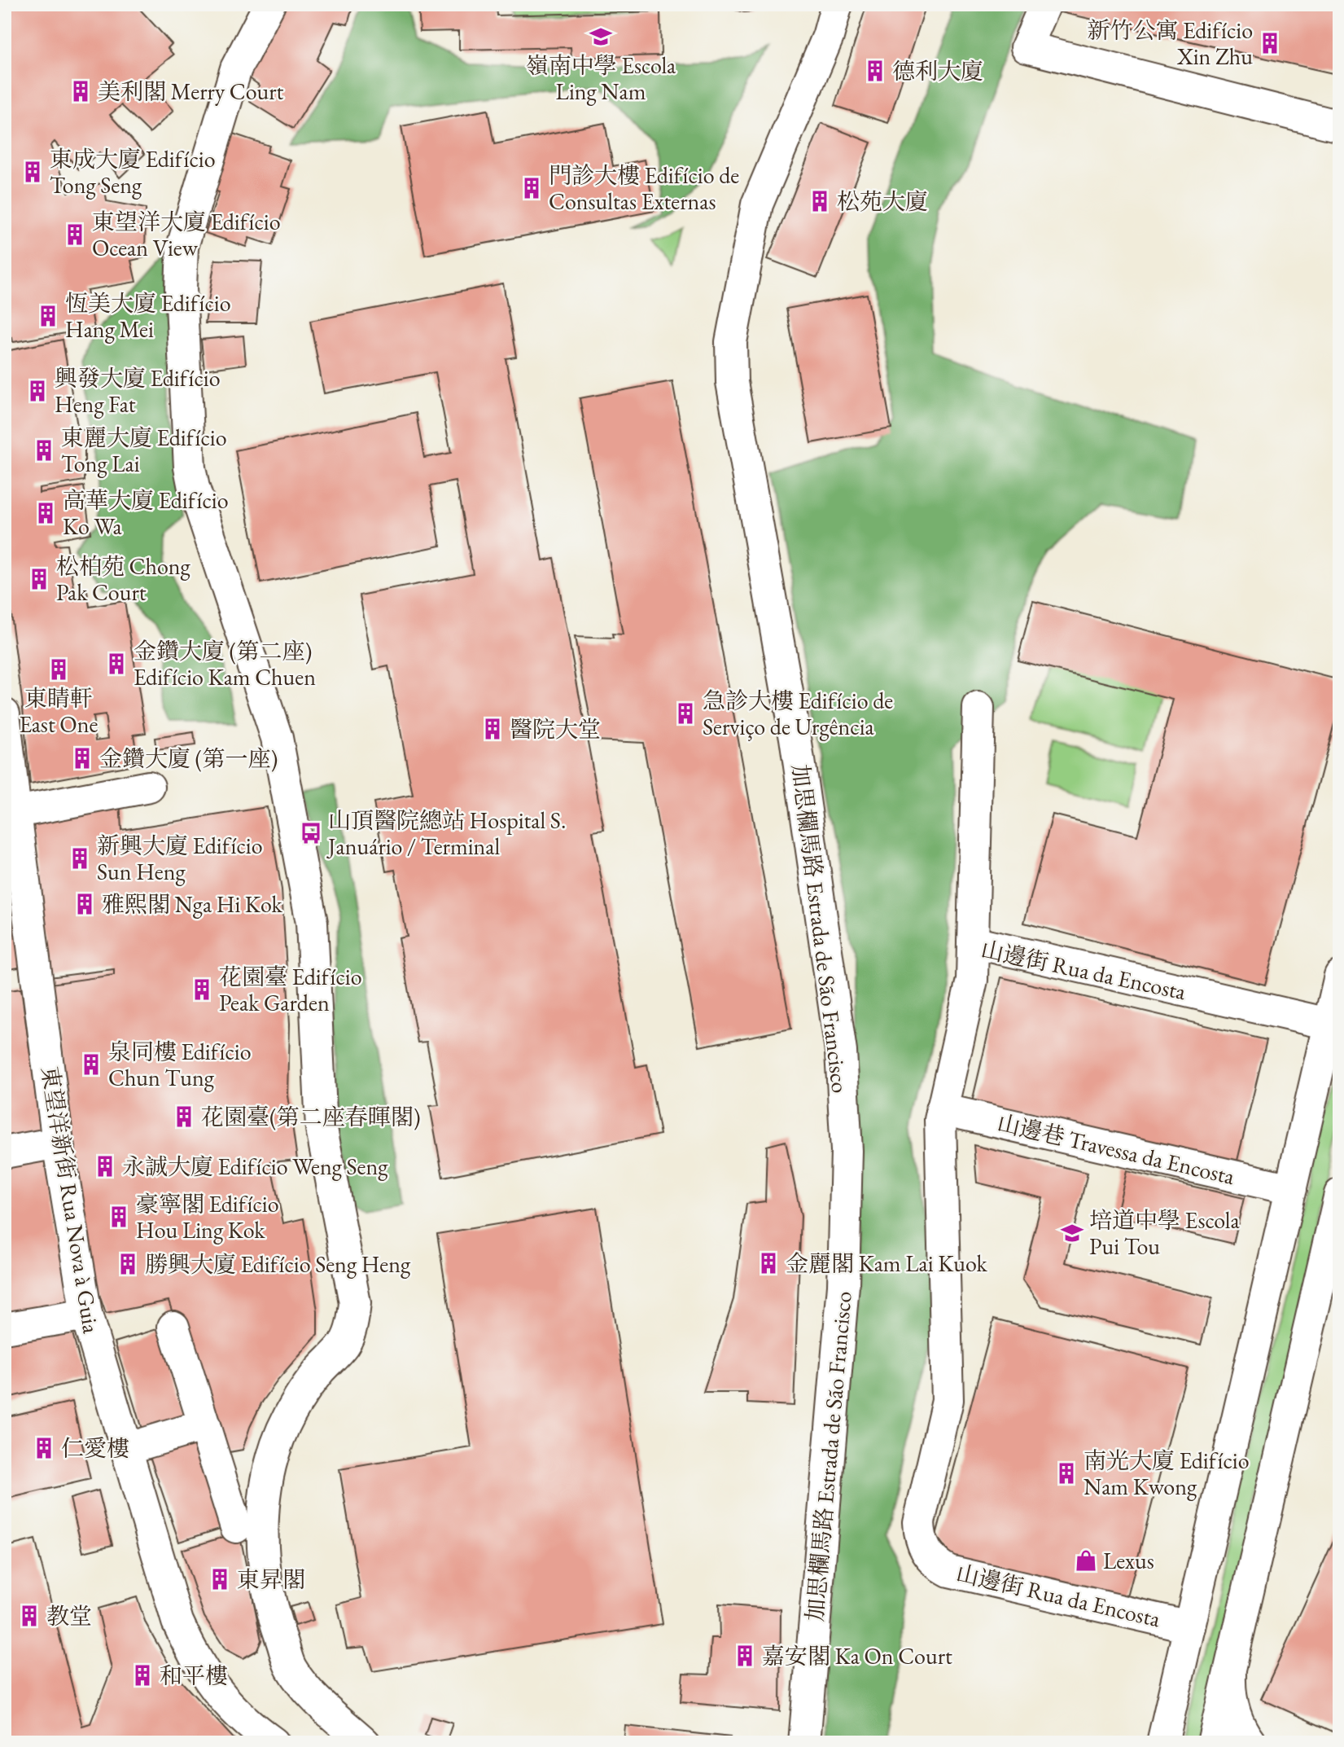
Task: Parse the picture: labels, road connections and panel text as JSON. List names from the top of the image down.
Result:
{
  "streets": {
    "street": [
      "加思欄馬路 Estrada de São Francisco",
      "山邊街 Rua da Encosta",
      "山邊巷 Travessa da Encosta",
      "東望洋新街 Rua Nova à Guia"
    ]
  },
  "crossings": [
    ["山邊街 Rua da Encosta", "山邊巷 Travessa da Encosta"]
  ],
  "places": {
    "school or university": ["嶺南中學 Escola Ling Nam", "培道中學 Escola Pui Tou"],
    "building": [
      "新竹公寓 Edifício Xin Zhu",
      "德利大廈",
      "美利閣 Merry Court",
      "東成大廈 Edifício Tong Seng",
      "門診大樓 Edifício de Consultas Externas",
      "松苑大廈",
      "東望洋大廈 Edifício Ocean View",
      "恆美大廈 Edifício Hang Mei",
      "興發大廈 Edifício Heng Fat",
      "東麗大廈 Edifício Tong Lai",
      "高華大廈 Edifício Ko Wa",
      "松柏苑 Chong Pak Court",
      "金鑽大廈 (第二座) Edifício Kam Chuen",
      "東睛軒 East One",
      "急診大樓 Edifício de Serviço de Urgência",
      "醫院大堂",
      "金鑽大廈 (第一座)",
      "新興大廈 Edifício Sun Heng",
      "雅熙閣 Nga Hi Kok",
      "花園臺 Edifício Peak Garden",
      "泉同樓 Edifício Chun Tung",
      "花園臺(第二座春暉閣)",
      "永誠大廈 Edifício Weng Seng",
      "豪寧閣 Edifício Hou Ling Kok",
      "金麗閣 Kam Lai Kuok",
      "勝興大廈 Edifício Seng Heng",
      "仁愛樓",
      "南光大廈 Edifício Nam Kwong",
      "東昇閣",
      "教堂",
      "嘉安閣 Ka On Court",
      "和平樓"
    ],
    "bus stop": ["山頂醫院總站 Hospital S. Januário / Terminal"],
    "shop": ["Lexus"]
  }
}
